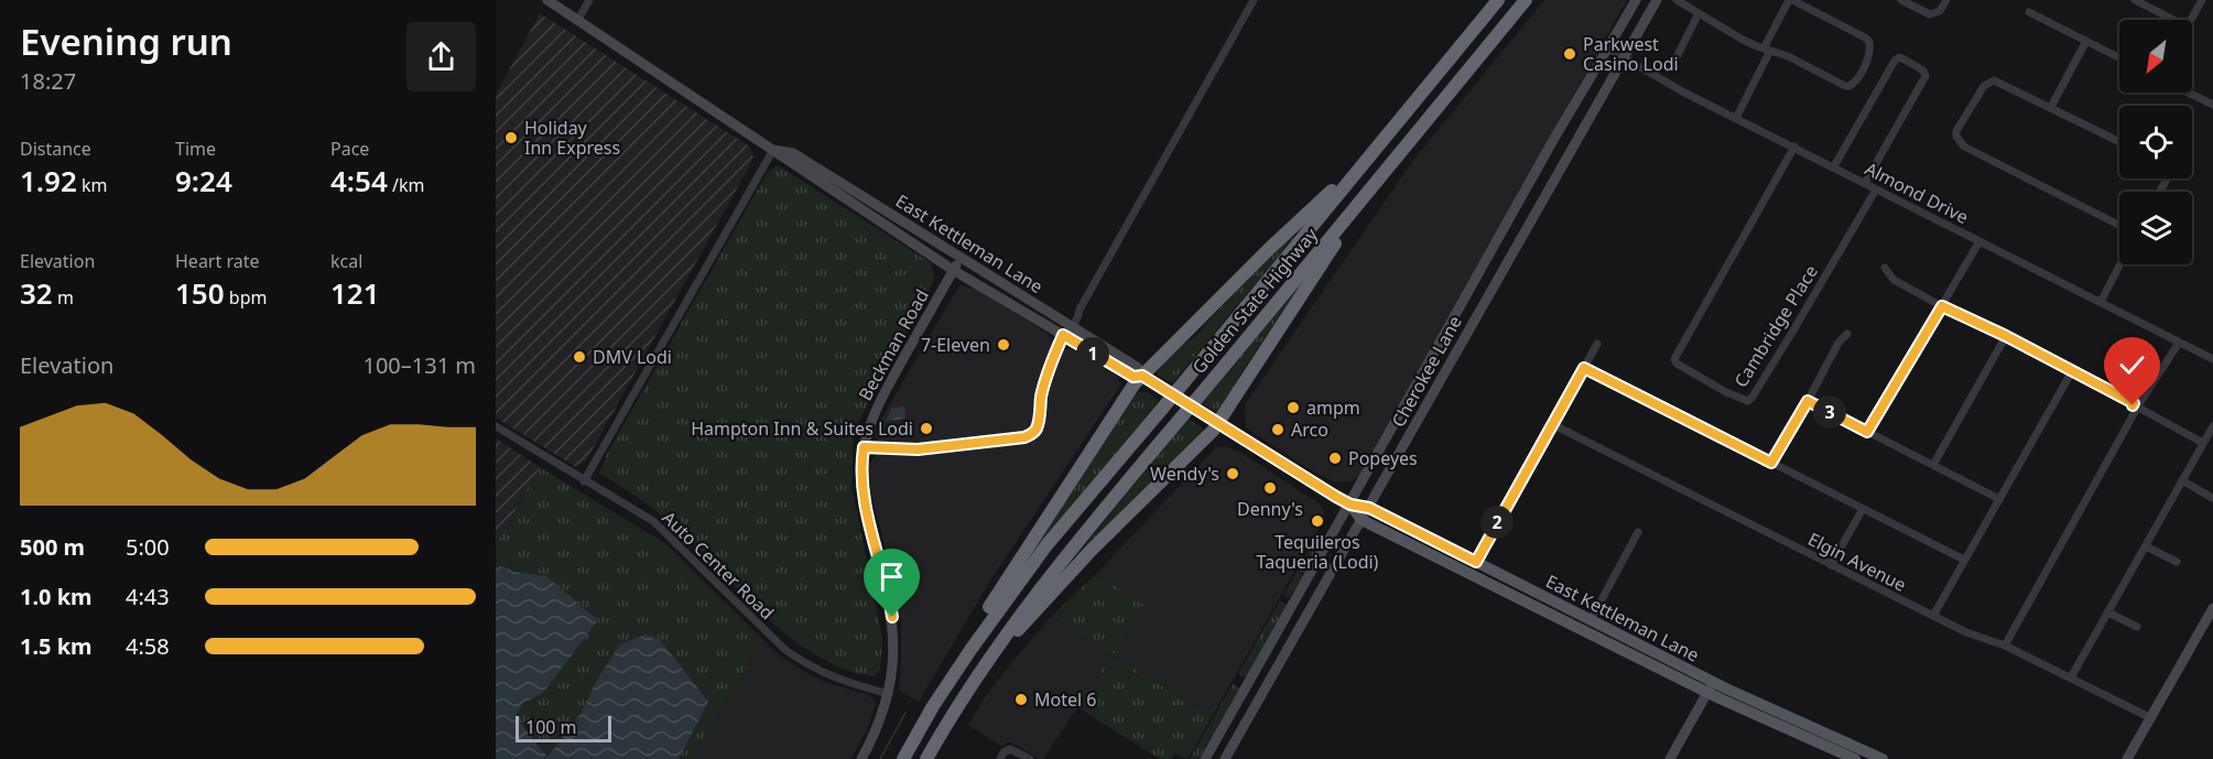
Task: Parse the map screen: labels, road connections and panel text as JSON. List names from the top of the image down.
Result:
{
  "streets": {
    "highway": ["Golden State Highway"],
    "main road": ["East Kettleman Lane"],
    "street": [
      "Almond Drive",
      "Cambridge Place",
      "Beckman Road",
      "Cherokee Lane",
      "Elgin Avenue",
      "Auto Center Road"
    ]
  },
  "crossings": [
    ["Almond Drive", "Cambridge Place"],
    ["Almond Drive", "Cherokee Lane"],
    ["East Kettleman Lane", "Beckman Road"],
    ["East Kettleman Lane", "Cherokee Lane"],
    ["Beckman Road", "Auto Center Road"]
  ],
  "places": [
    "Parkwest Casino Lodi",
    "Holiday Inn Express",
    "7-Eleven",
    "DMV Lodi",
    "ampm",
    "Hampton Inn & Suites Lodi",
    "Arco",
    "Popeyes",
    "Wendy's",
    "Denny's",
    "Tequileros Taqueria (Lodi)",
    "Motel 6"
  ],
  "scale_bar": "100 m",
  "north": "bottom left",
  "page": {
    "heading": ["Evening run", "18:27"],
    "stats": [
      ["Distance", "1.92 km"],
      ["Time", "9:24"],
      ["Pace", "4:54 /km"],
      ["Elevation", "32 m"],
      ["Heart rate", "150 bpm"],
      ["kcal", "121"]
    ],
    "chart": ["Elevation", "100–131 m"],
    "pins": ["1", "3", "2"],
    "list": [
      {
        "name": "500 m",
        "note": "5:00"
      },
      {
        "name": "1.0 km",
        "note": "4:43"
      },
      {
        "name": "1.5 km",
        "note": "4:58"
      }
    ],
    "scale": "100 m"
  }
}
